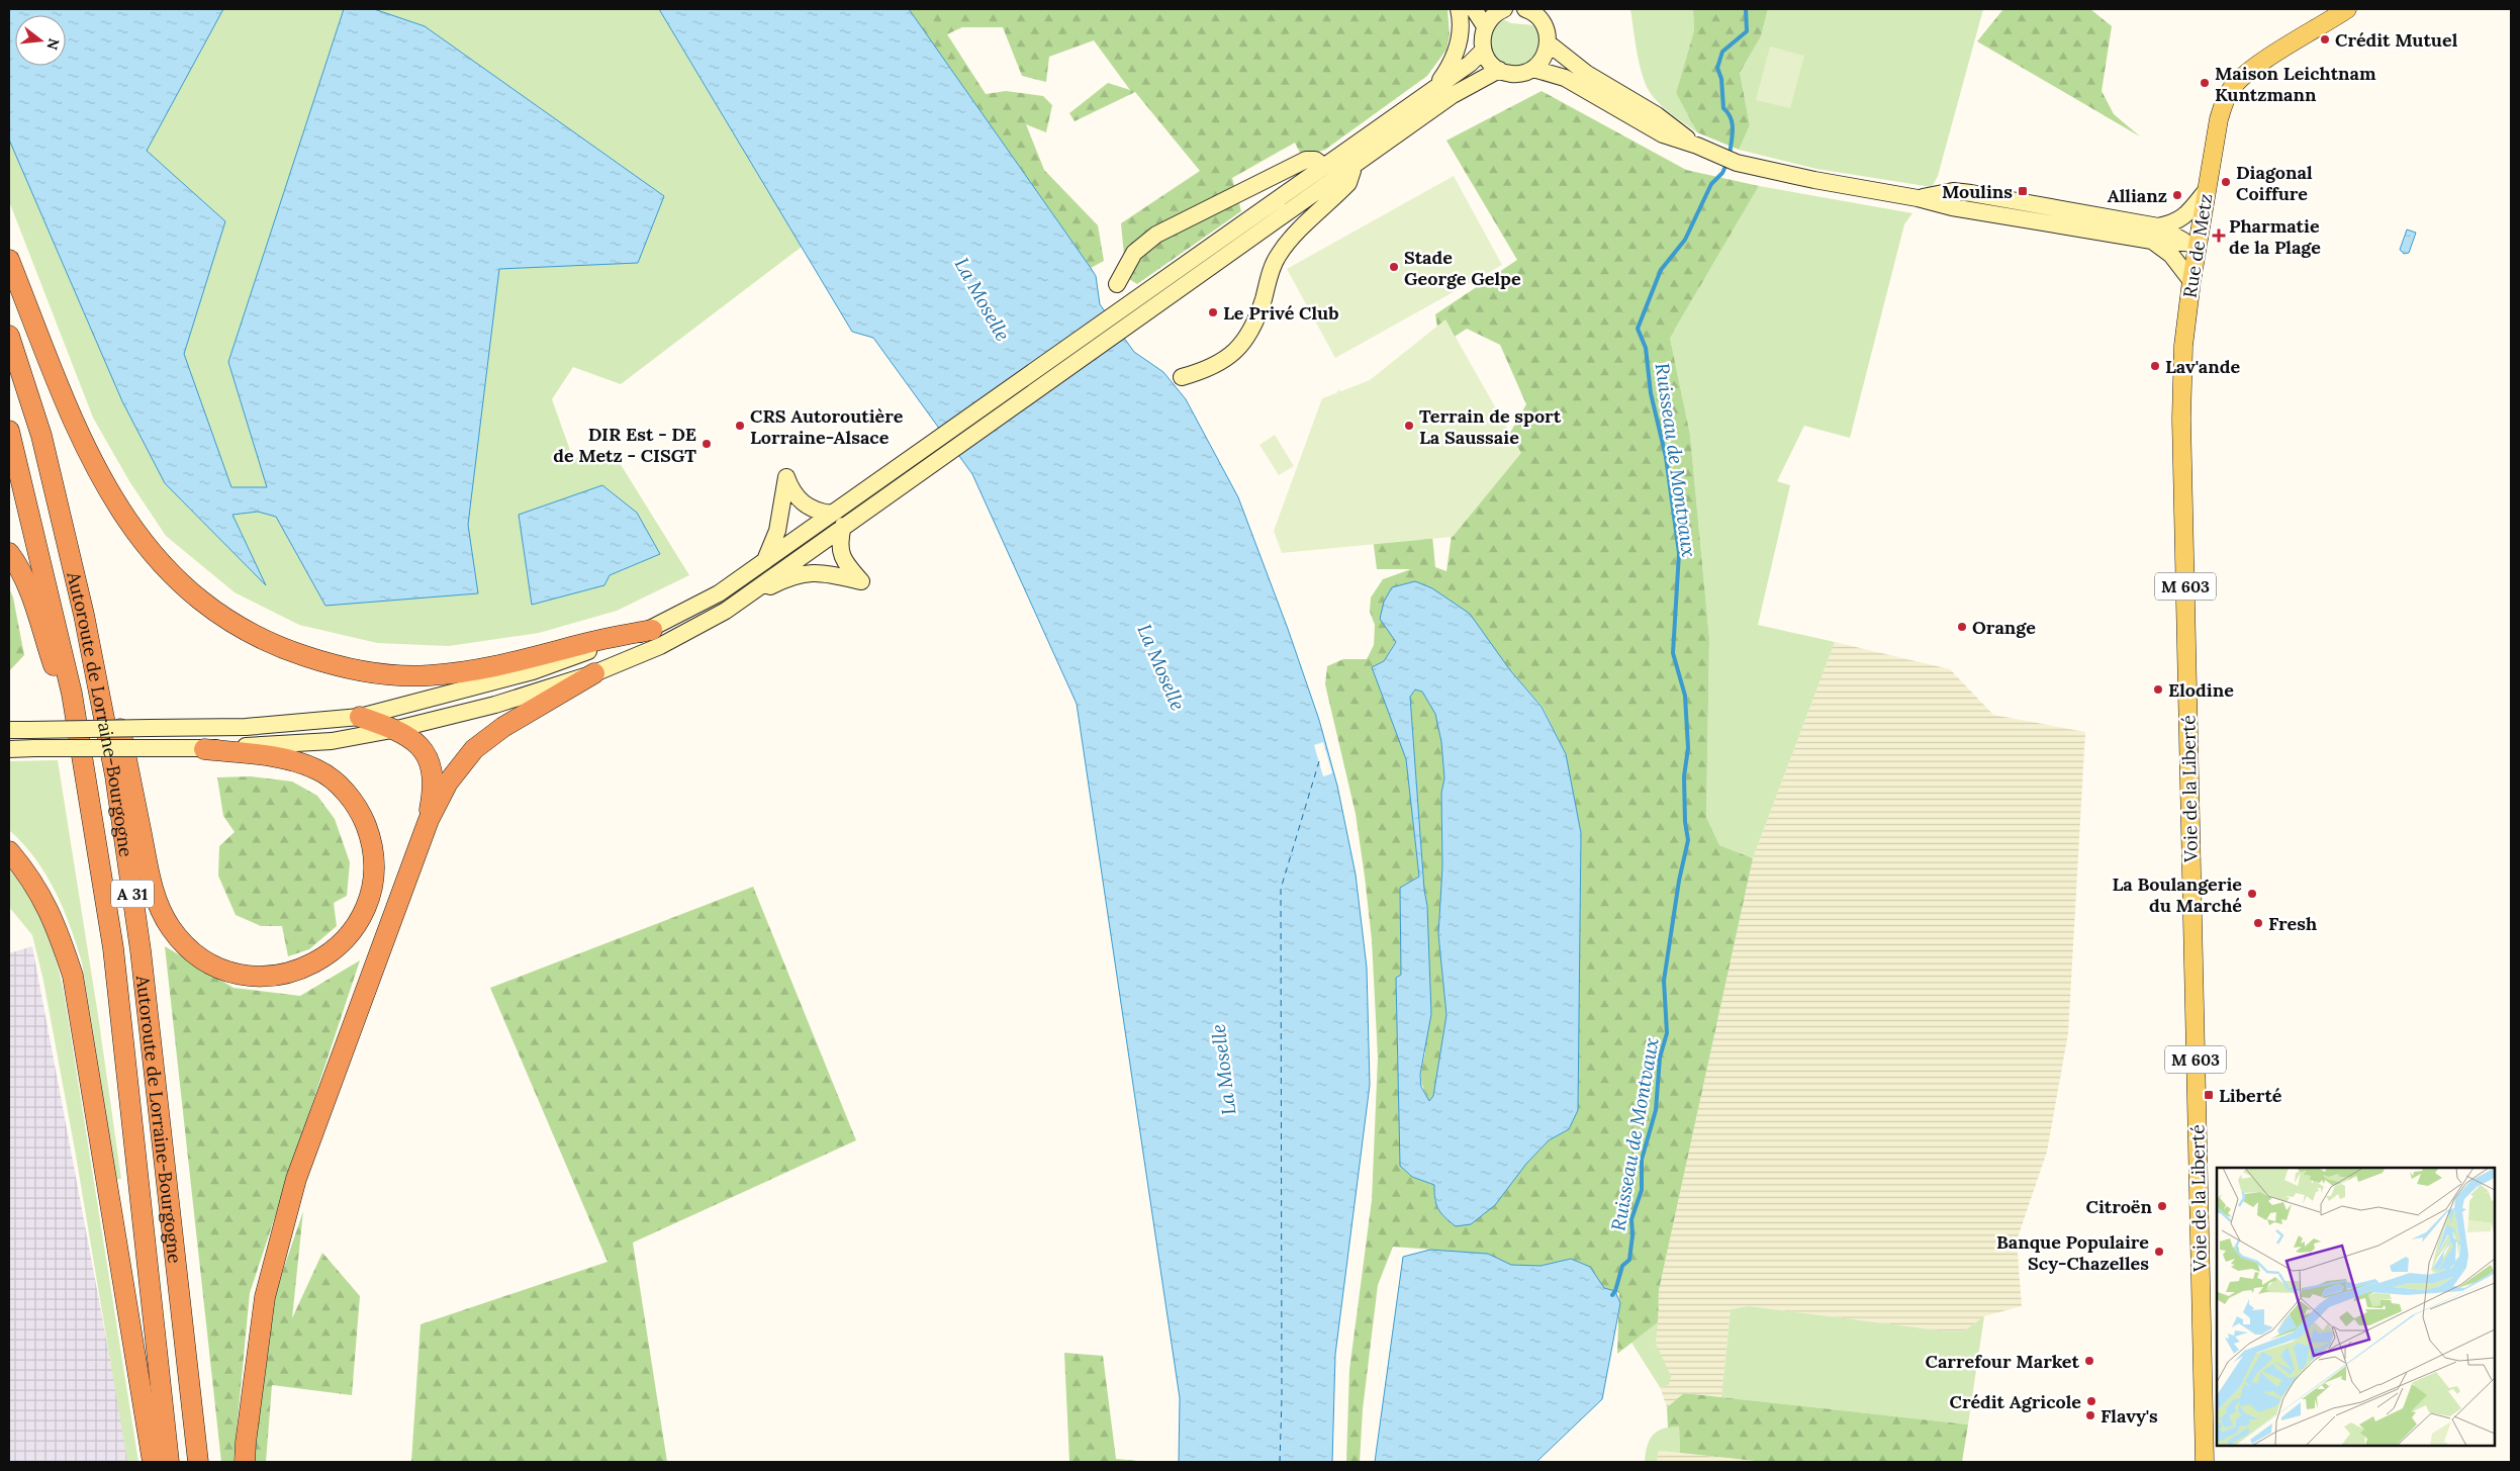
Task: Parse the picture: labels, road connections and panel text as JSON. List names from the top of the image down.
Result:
{
  "streets": {
    "highway": ["Autoroute de Lorraine-Bourgogne", "A 31"],
    "main road": ["Rue de Metz", "M 603", "Voie de la Liberté"]
  },
  "crossings": [
    ["Rue de Metz", "Voie de la Liberté"]
  ],
  "water": ["La Moselle", "Ruisseau de Montvaux"],
  "places": {
    "other": [
      "Crédit Mutuel",
      "Maison Leichtnam Kuntzmann",
      "Diagonal Coiffure",
      "Allianz",
      "Stade George Gelpe",
      "Le Privé Club",
      "Lav'ande",
      "CRS Autoroutière Lorraine-Alsace",
      "Terrain de sport La Saussaie",
      "DIR Est - DE de Metz - CISGT",
      "Orange",
      "Elodine",
      "La Boulangerie du Marché",
      "Fresh",
      "Citroën",
      "Banque Populaire Scy-Chazelles",
      "Carrefour Market",
      "Crédit Agricole",
      "Flavy's"
    ],
    "transit": ["Moulins", "Liberté"],
    "health": ["Pharmatie de la Plage"]
  },
  "north": "right"
}
